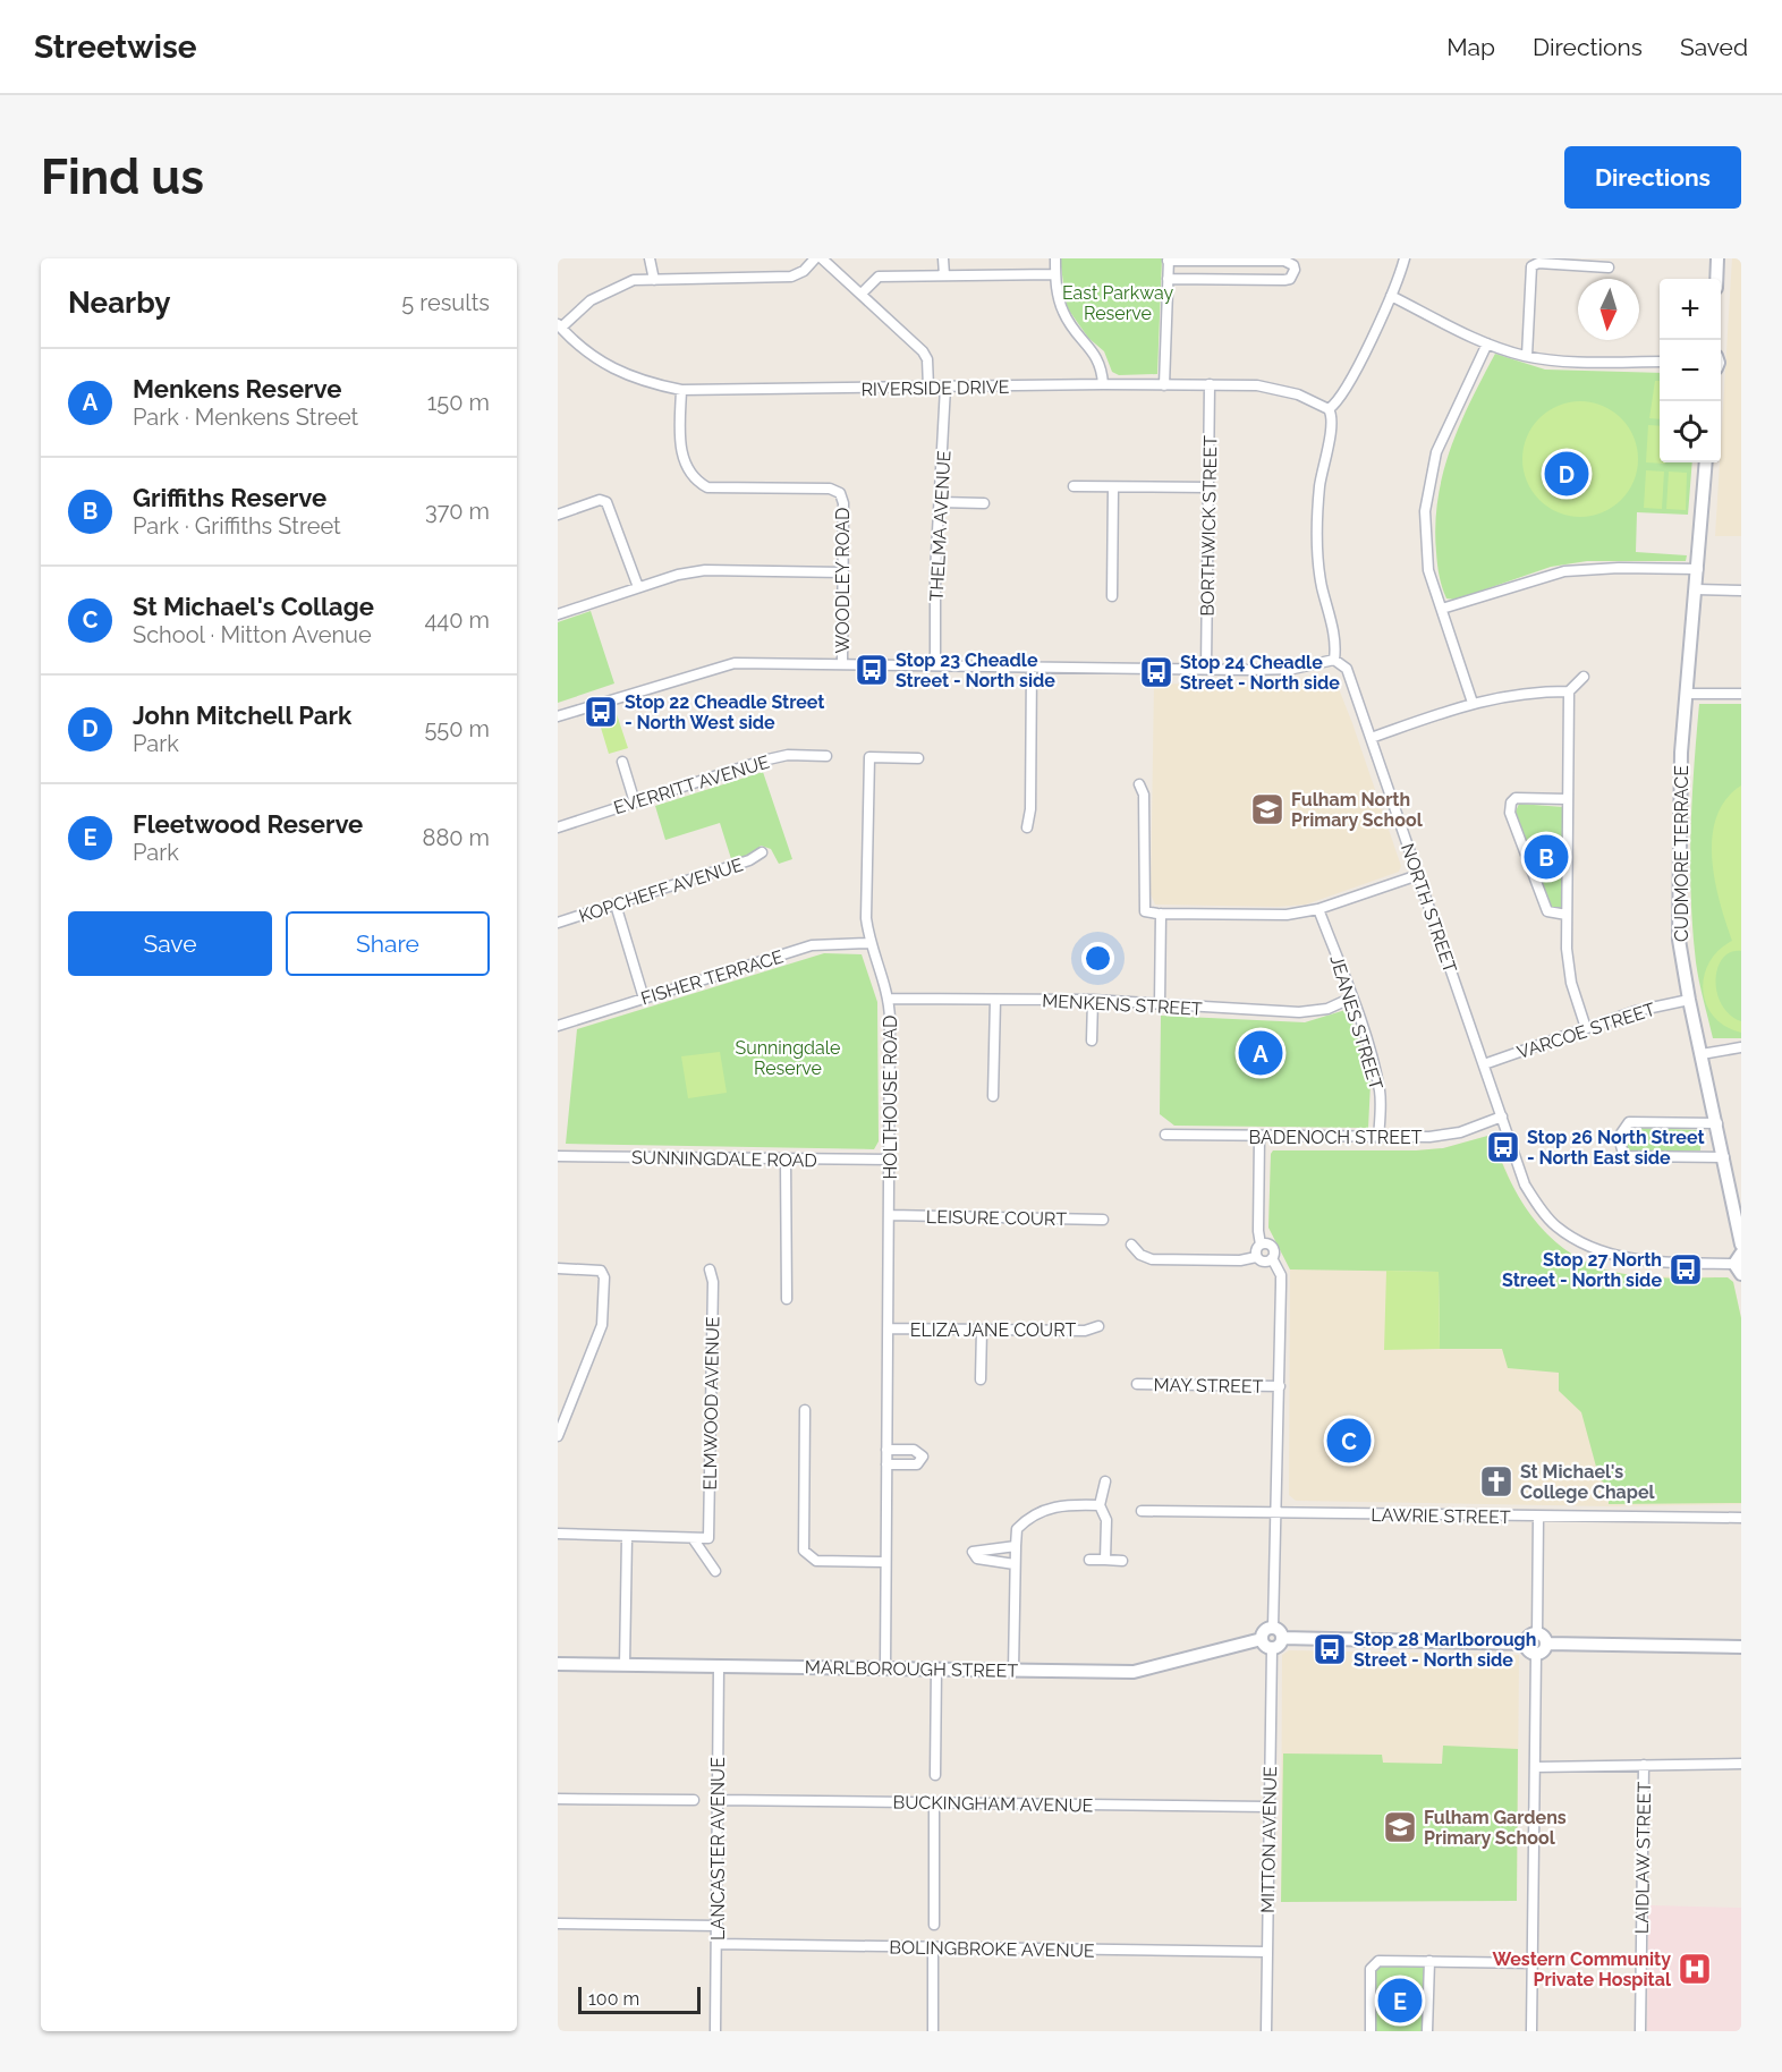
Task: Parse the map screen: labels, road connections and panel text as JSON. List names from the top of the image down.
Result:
{
  "streets": {
    "street": [
      "RIVERSIDE DRIVE",
      "THELMA AVENUE",
      "BORTHWICK STREET",
      "WOODLEY ROAD",
      "EVERRITT AVENUE",
      "CUDMORE TERRACE",
      "KOPCHEFF AVENUE",
      "NORTH STREET",
      "FISHER TERRACE",
      "MENKENS STREET",
      "JEANES STREET",
      "VARCOE STREET",
      "HOLTHOUSE ROAD",
      "BADENOCH STREET",
      "SUNNINGDALE ROAD",
      "LEISURE COURT",
      "ELIZA JANE COURT",
      "MAY STREET",
      "ELMWOOD AVENUE",
      "LAWRIE STREET",
      "MARLBOROUGH STREET",
      "BUCKINGHAM AVENUE",
      "MITTON AVENUE",
      "LANCASTER AVENUE",
      "LAIDLAW STREET",
      "BOLINGBROKE AVENUE"
    ]
  },
  "crossings": [
    ["RIVERSIDE DRIVE", "THELMA AVENUE"],
    ["RIVERSIDE DRIVE", "BORTHWICK STREET"],
    ["RIVERSIDE DRIVE", "WOODLEY ROAD"],
    ["RIVERSIDE DRIVE", "NORTH STREET"],
    ["CUDMORE TERRACE", "VARCOE STREET"],
    ["NORTH STREET", "VARCOE STREET"],
    ["NORTH STREET", "BADENOCH STREET"],
    ["FISHER TERRACE", "HOLTHOUSE ROAD"],
    ["MENKENS STREET", "JEANES STREET"],
    ["MENKENS STREET", "HOLTHOUSE ROAD"],
    ["JEANES STREET", "BADENOCH STREET"],
    ["HOLTHOUSE ROAD", "SUNNINGDALE ROAD"],
    ["HOLTHOUSE ROAD", "LEISURE COURT"],
    ["HOLTHOUSE ROAD", "ELIZA JANE COURT"],
    ["HOLTHOUSE ROAD", "MARLBOROUGH STREET"],
    ["MARLBOROUGH STREET", "MITTON AVENUE"],
    ["MARLBOROUGH STREET", "LANCASTER AVENUE"],
    ["BUCKINGHAM AVENUE", "MITTON AVENUE"],
    ["BUCKINGHAM AVENUE", "LANCASTER AVENUE"],
    ["MITTON AVENUE", "BOLINGBROKE AVENUE"],
    ["LANCASTER AVENUE", "BOLINGBROKE AVENUE"]
  ],
  "parks": ["East Parkway Reserve", "Sunningdale Reserve"],
  "places": {
    "bus stop": [
      "Stop 23 Cheadle Street - North side",
      "Stop 24 Cheadle Street - North side",
      "Stop 22 Cheadle Street - North West side",
      "Stop 26 North Street - North East side",
      "Stop 27 North Street - North side",
      "Stop 28 Marlborough Street - North side"
    ],
    "school or university": ["Fulham North Primary School", "Fulham Gardens Primary School"],
    "church": ["St Michael's College Chapel"],
    "hospital": ["Western Community Private Hospital"]
  },
  "scale_bar": "100 m",
  "north": "bottom",
  "page": {
    "header": "Streetwise",
    "nav": ["Map", "Directions", "Saved"],
    "buttons": [
      "Directions",
      ["Save", "Share"]
    ],
    "title": "Find us",
    "heading": ["Nearby", "5 results"],
    "map_buttons": ["+", "−"],
    "list": [
      {
        "mark": "A",
        "name": "Menkens Reserve",
        "note": "Park · Menkens Street",
        "value": "150 m"
      },
      {
        "mark": "B",
        "name": "Griffiths Reserve",
        "note": "Park · Griffiths Street",
        "value": "370 m"
      },
      {
        "mark": "C",
        "name": "St Michael's Collage",
        "note": "School · Mitton Avenue",
        "value": "440 m"
      },
      {
        "mark": "D",
        "name": "John Mitchell Park",
        "note": "Park",
        "value": "550 m"
      },
      {
        "mark": "E",
        "name": "Fleetwood Reserve",
        "note": "Park",
        "value": "880 m"
      }
    ],
    "pins": [
      "D",
      "B",
      "A",
      "C",
      "E"
    ],
    "scale": "100 m"
  }
}
